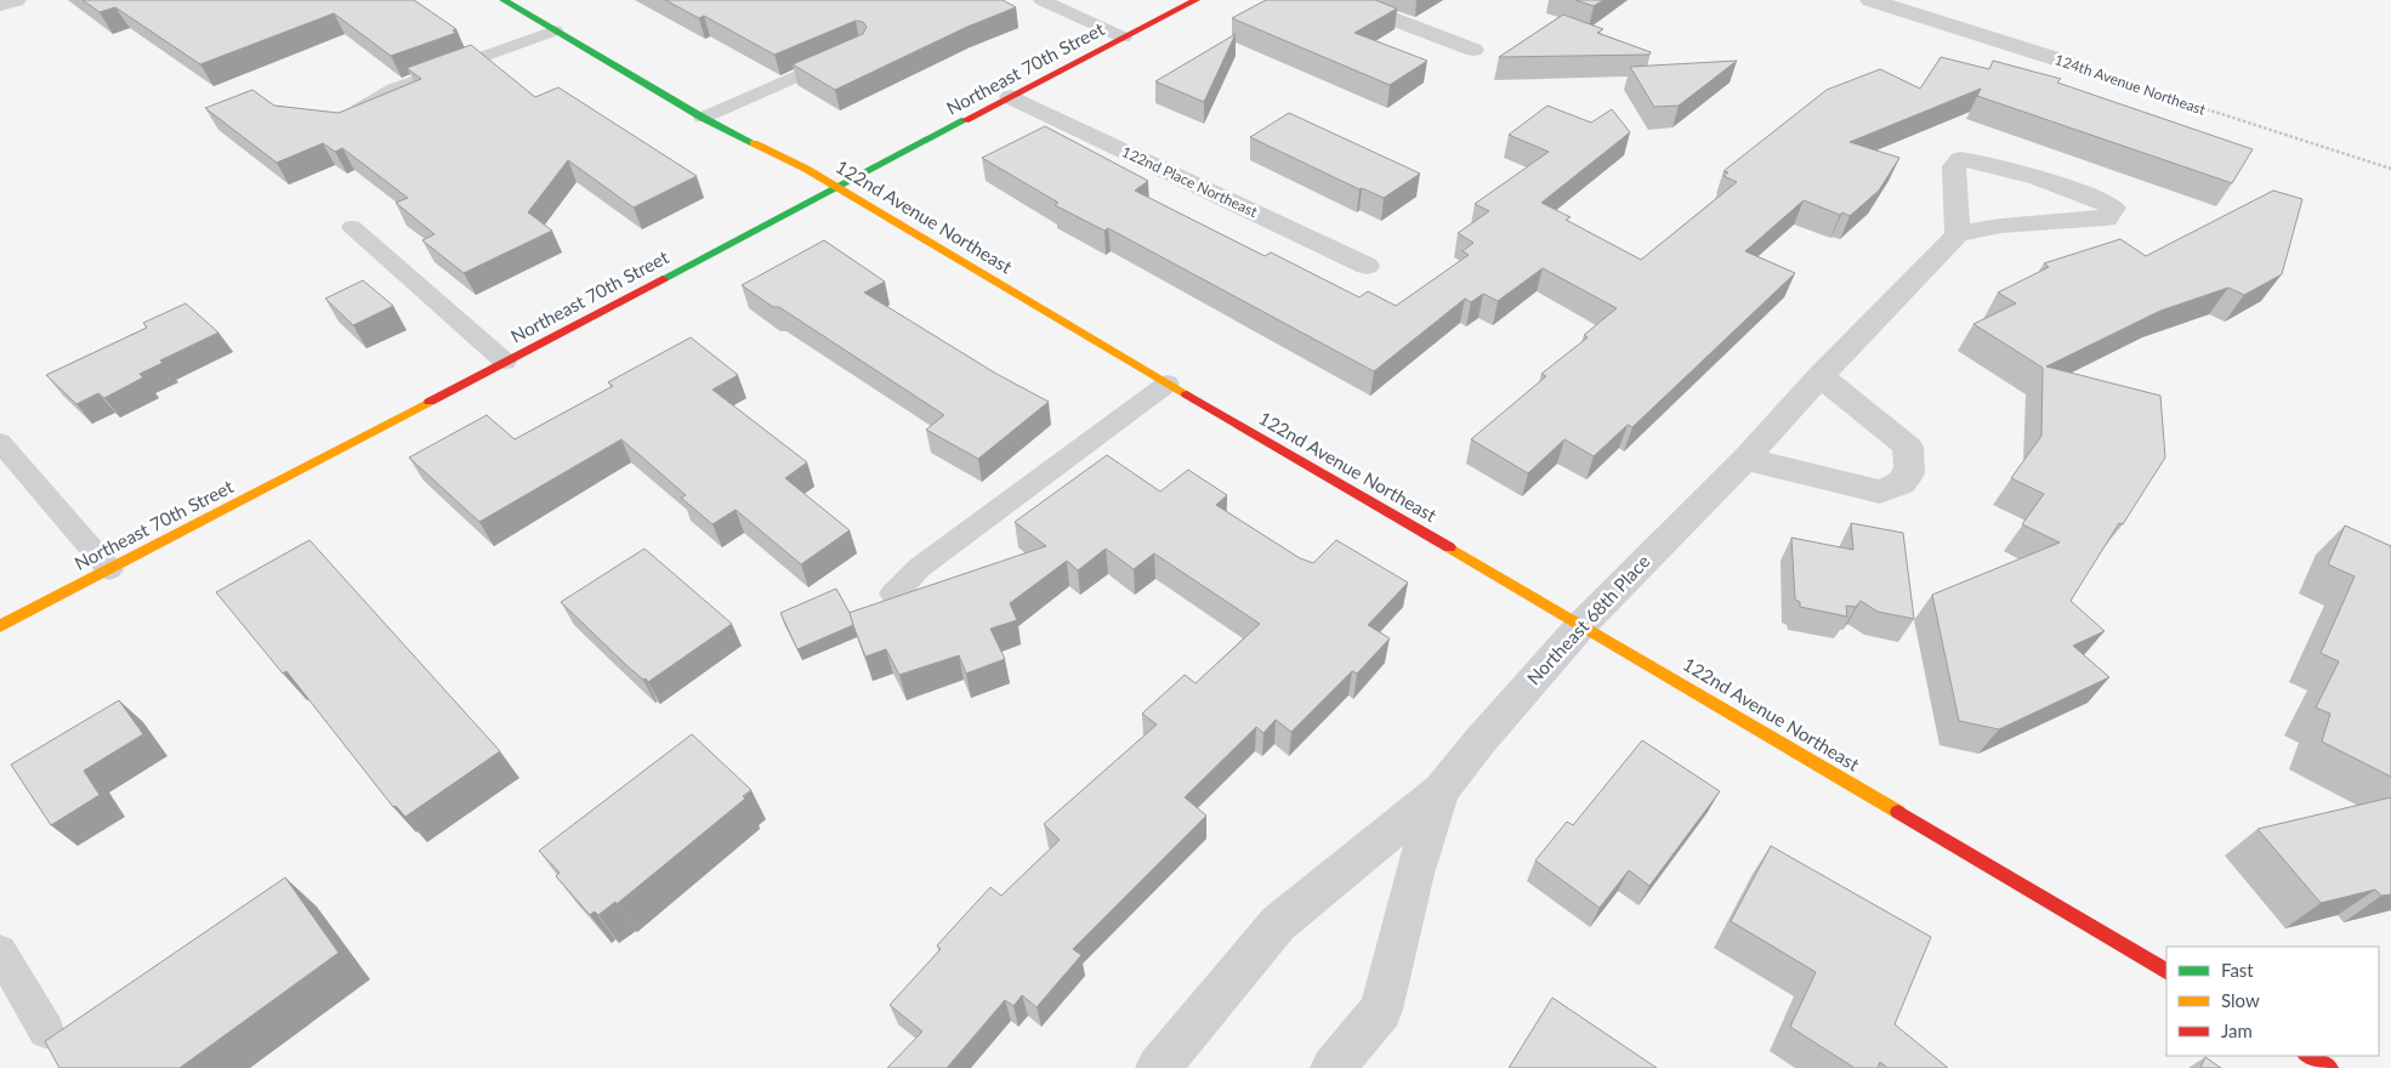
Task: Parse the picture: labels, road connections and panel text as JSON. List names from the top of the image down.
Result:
{
  "streets": {
    "street": [
      "Northeast 70th Street",
      "124th Avenue Northeast",
      "122nd Place Northeast",
      "122nd Avenue Northeast",
      "Northeast 68th Place"
    ]
  },
  "crossings": [
    ["Northeast 70th Street", "122nd Place Northeast"],
    ["Northeast 70th Street", "122nd Avenue Northeast"],
    ["122nd Avenue Northeast", "Northeast 68th Place"]
  ],
  "legend": ["Fast", "Slow", "Jam"]
}
